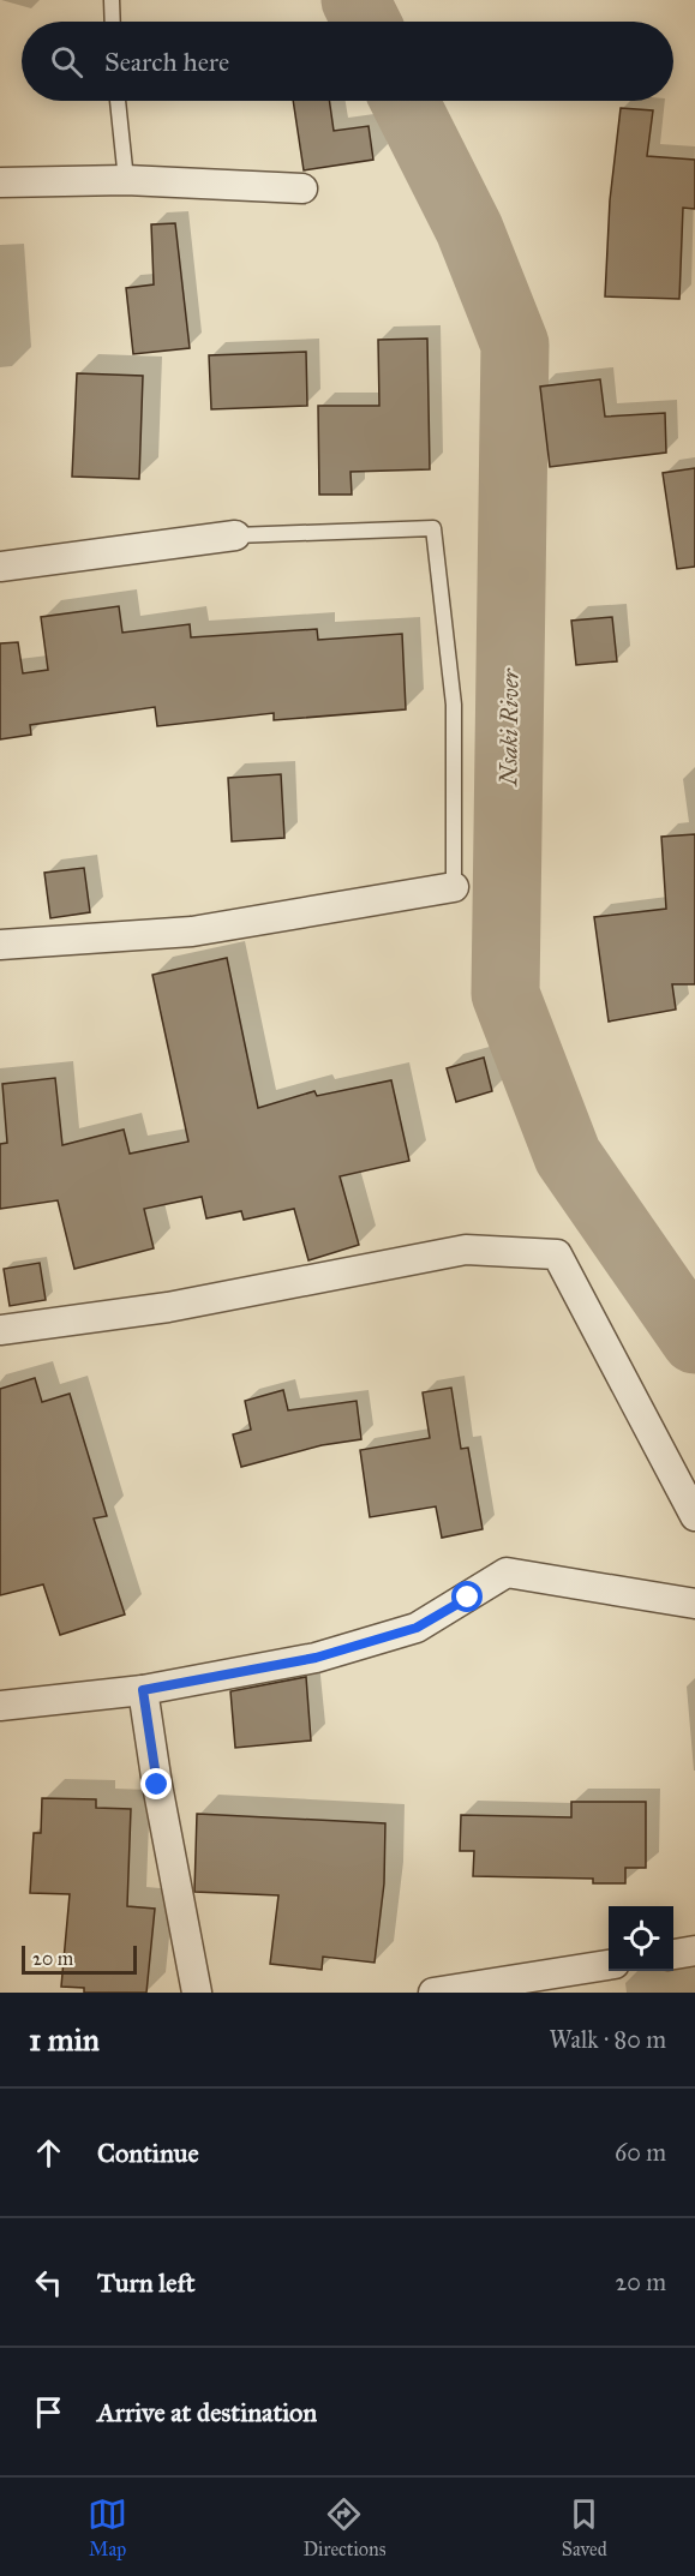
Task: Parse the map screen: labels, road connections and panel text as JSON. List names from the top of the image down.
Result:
{
  "water": ["Nsaki River"],
  "scale_bar": "20 m",
  "page": {
    "search": "Search here",
    "scale": "20 m",
    "heading": ["1 min", "Walk · 80 m"],
    "list": [
      ["Continue", "60 m"],
      ["Turn left", "20 m"],
      "Arrive at destination"
    ],
    "nav": ["Map", "Directions", "Saved"]
  }
}
